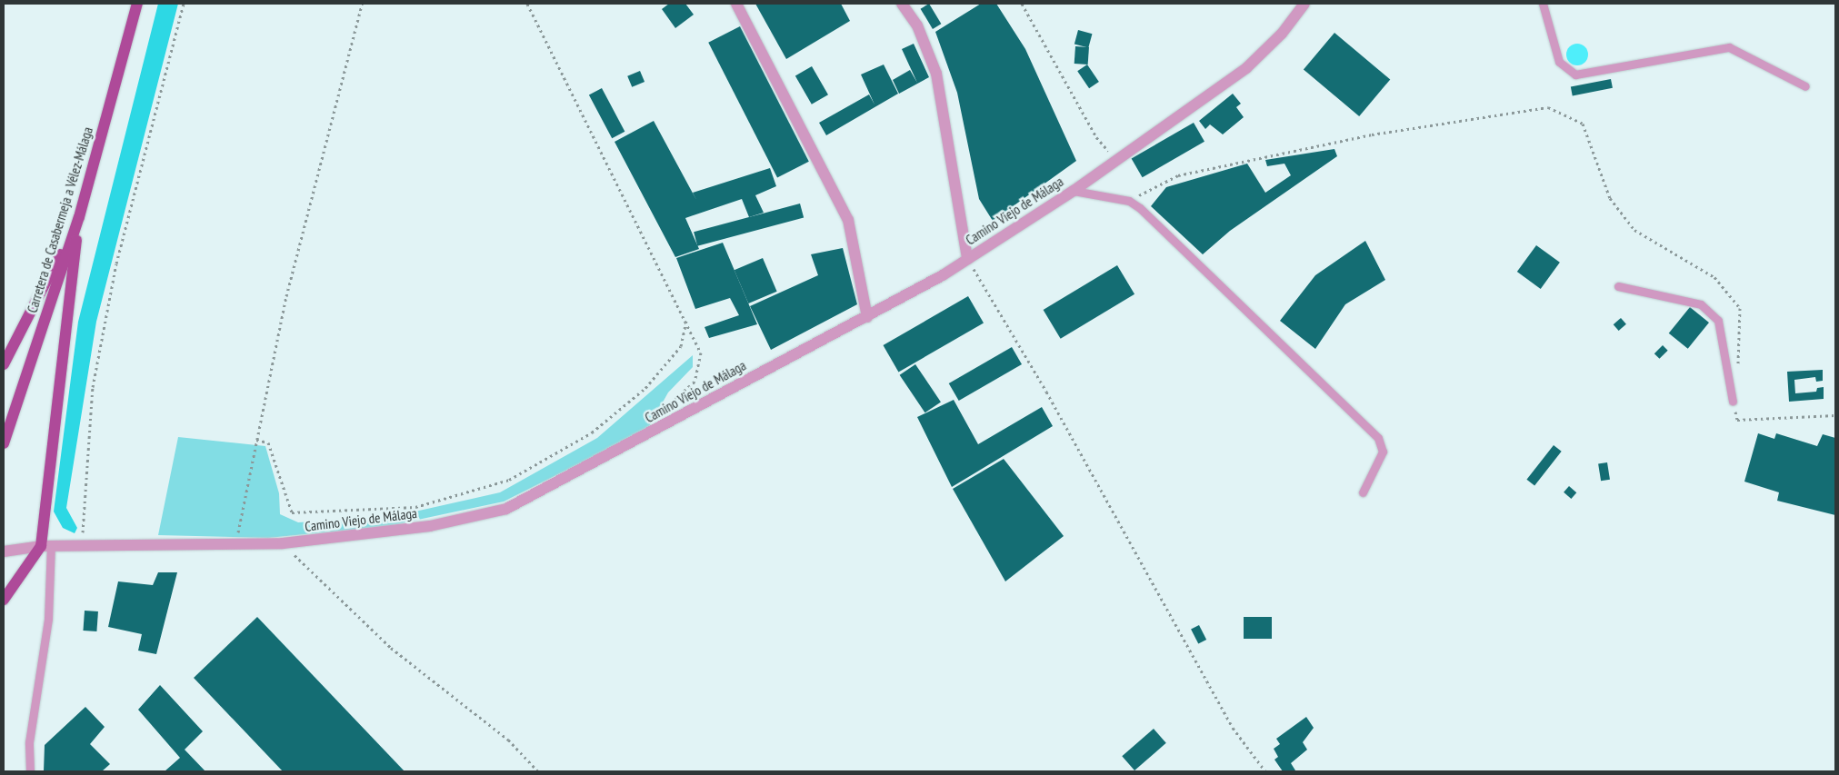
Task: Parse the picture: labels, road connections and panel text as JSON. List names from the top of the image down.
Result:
{
  "streets": {
    "main road": ["Carretera de Casabermeja a Vélez-Málaga"],
    "street": ["Camino Viejo de Málaga"]
  }
}
